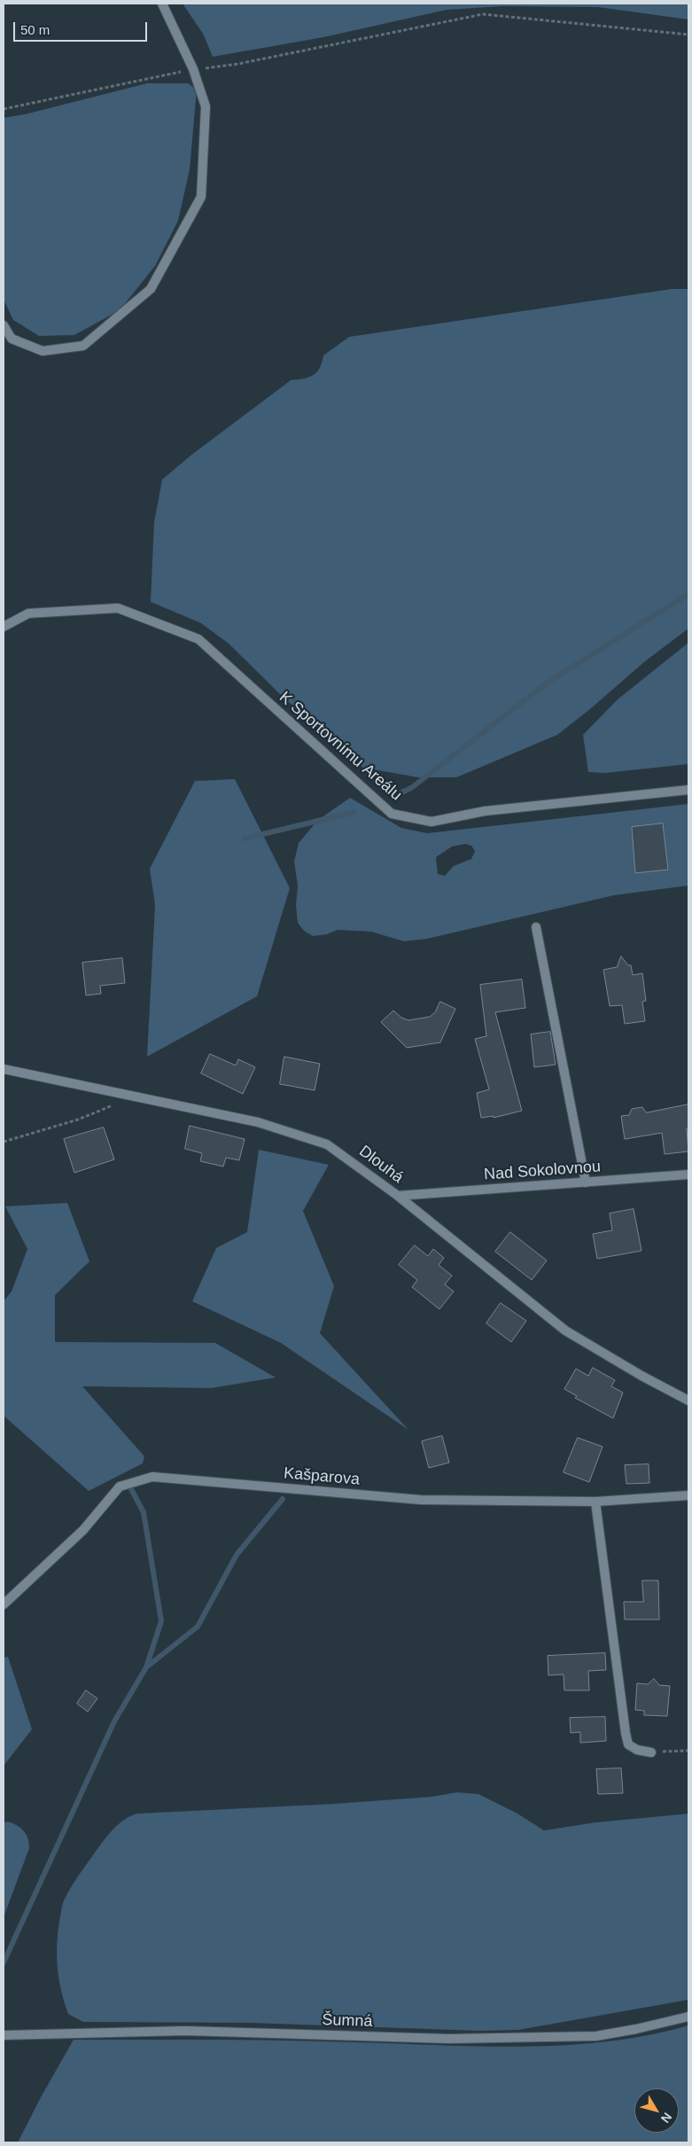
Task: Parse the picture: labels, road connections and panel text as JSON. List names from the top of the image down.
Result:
{
  "streets": {
    "street": [
      "K Sportovnímu Areálu",
      "Dlouhá",
      "Nad Sokolovnou",
      "Kašparova",
      "Šumná"
    ]
  },
  "crossings": [
    ["Dlouhá", "Nad Sokolovnou"]
  ],
  "scale_bar": "50 m",
  "north": "bottom right"
}
